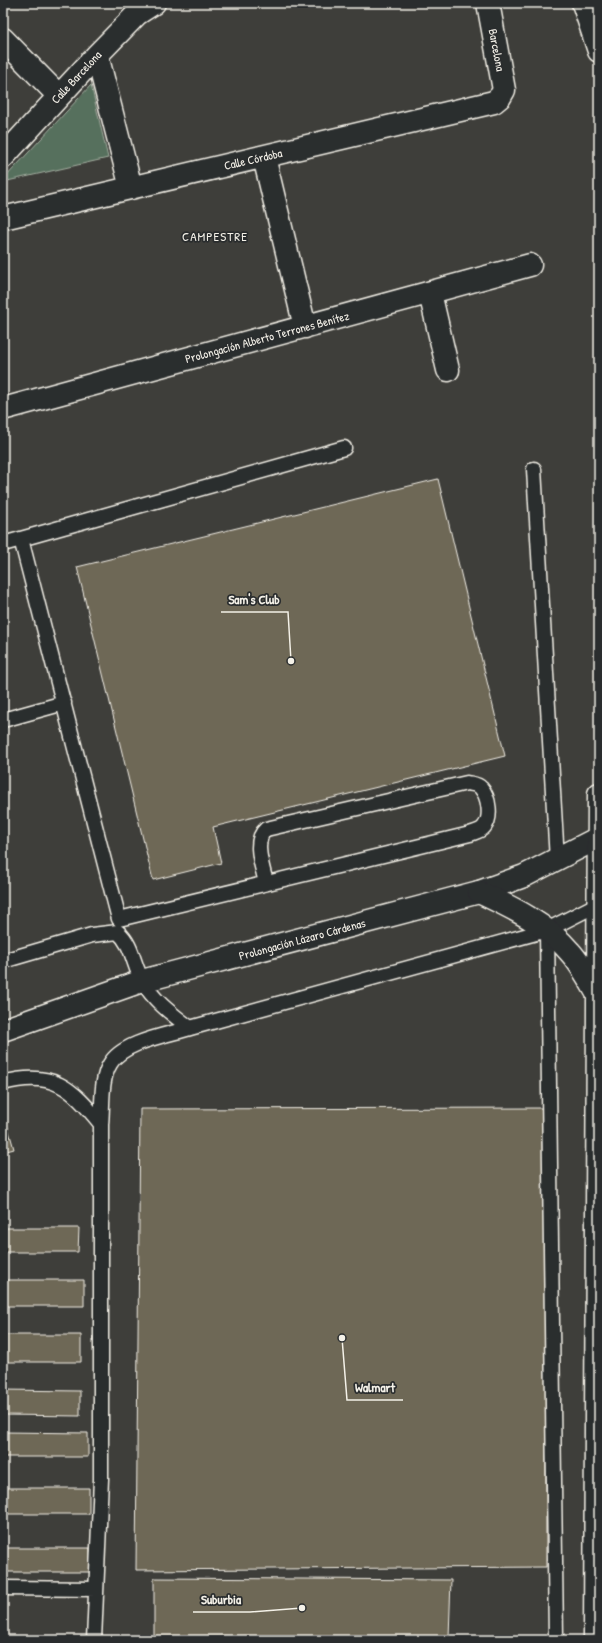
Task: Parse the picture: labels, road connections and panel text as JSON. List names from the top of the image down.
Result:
{
  "streets": {
    "street": [
      "Barcelona",
      "Calle Barcelona",
      "Calle Córdoba",
      "Prolongación Alberto Terrones Benítez",
      "Prolongación Lázaro Cárdenas"
    ]
  },
  "crossings": [
    ["Barcelona", "Calle Córdoba"]
  ],
  "districts": ["CAMPESTRE"],
  "places": ["Sam's Club", "Walmart", "Suburbia"]
}
